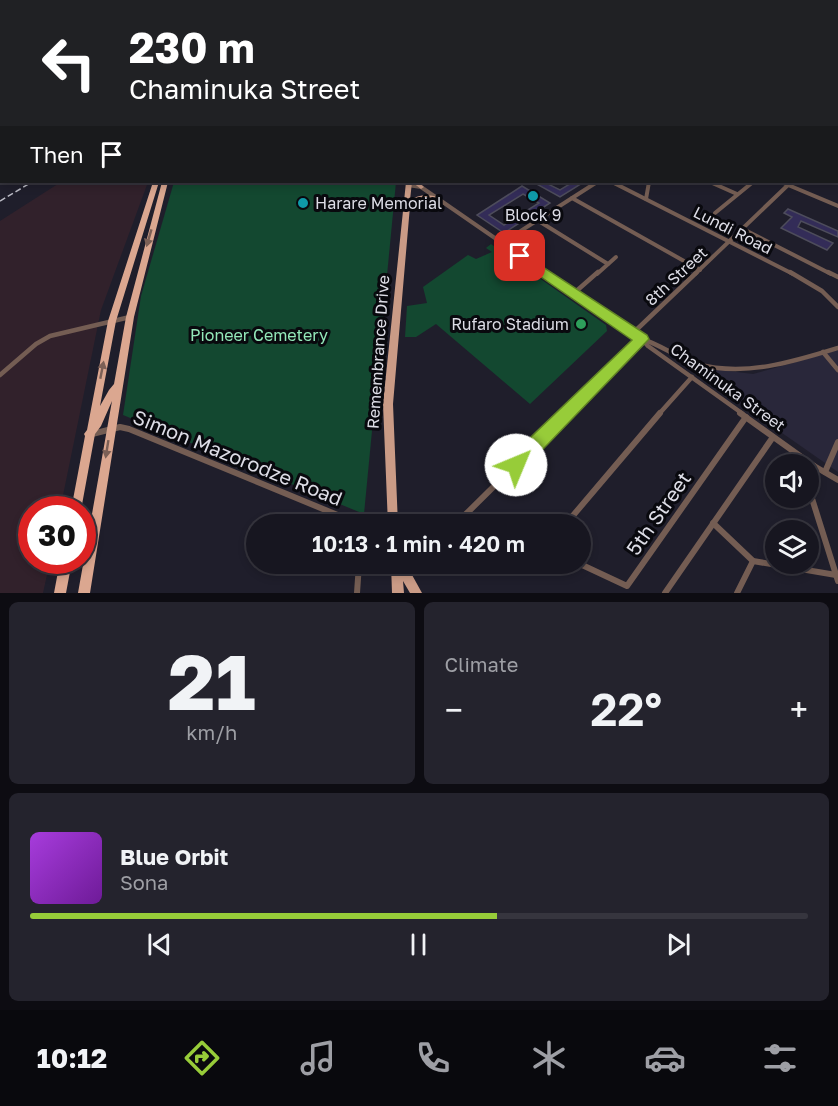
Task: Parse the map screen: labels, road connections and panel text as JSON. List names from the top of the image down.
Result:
{
  "streets": {
    "highway": ["Simon Mazorodze Road"],
    "main road": ["Remembrance Drive"],
    "street": [
      "Lundi Road",
      "8th Street",
      "Chaminuka Street",
      "5th Street"
    ]
  },
  "crossings": [
    ["Lundi Road", "8th Street"],
    ["8th Street", "Chaminuka Street"],
    ["Chaminuka Street", "5th Street"]
  ],
  "parks": ["Pioneer Cemetery"],
  "places": ["Block 9", "Harare Memorial", "Rufaro Stadium"],
  "page": {
    "turn": ["230 m", "Chaminuka Street"],
    "then": "Then",
    "limit": "30",
    "trip": "10:13 · 1 min · 420 m",
    "tile": [
      ["21", "km/h"],
      "Climate"
    ],
    "heat": ["−", "22°", "+"],
    "song": ["Blue Orbit", "Sona"],
    "tabs": "10:12"
  }
}
